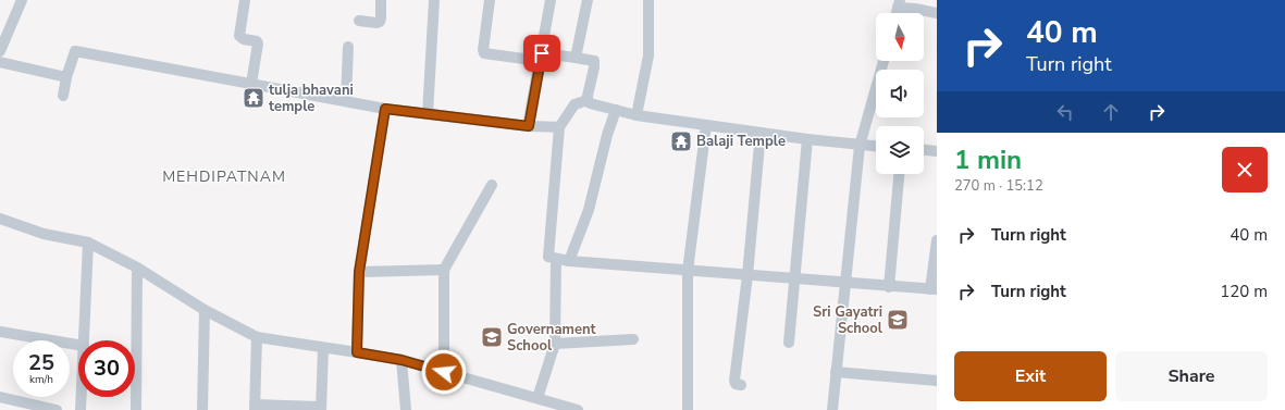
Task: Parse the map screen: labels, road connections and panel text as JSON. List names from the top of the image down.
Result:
{
  "districts": ["MEHDIPATNAM"],
  "places": {
    "temple": ["tulja bhavani temple", "Balaji Temple"],
    "school or university": ["Sri Gayatri School", "Governament School"]
  },
  "north": "bottom",
  "page": {
    "turn": ["40 m", "Turn right"],
    "heading": ["1 min", "270 m · 15:12"],
    "list": [
      {
        "name": "Turn right",
        "value": "40 m"
      },
      {
        "name": "Turn right",
        "value": "120 m"
      }
    ],
    "speed": "25 km/h",
    "limit": "30",
    "buttons": ["Exit", "Share"]
  }
}
